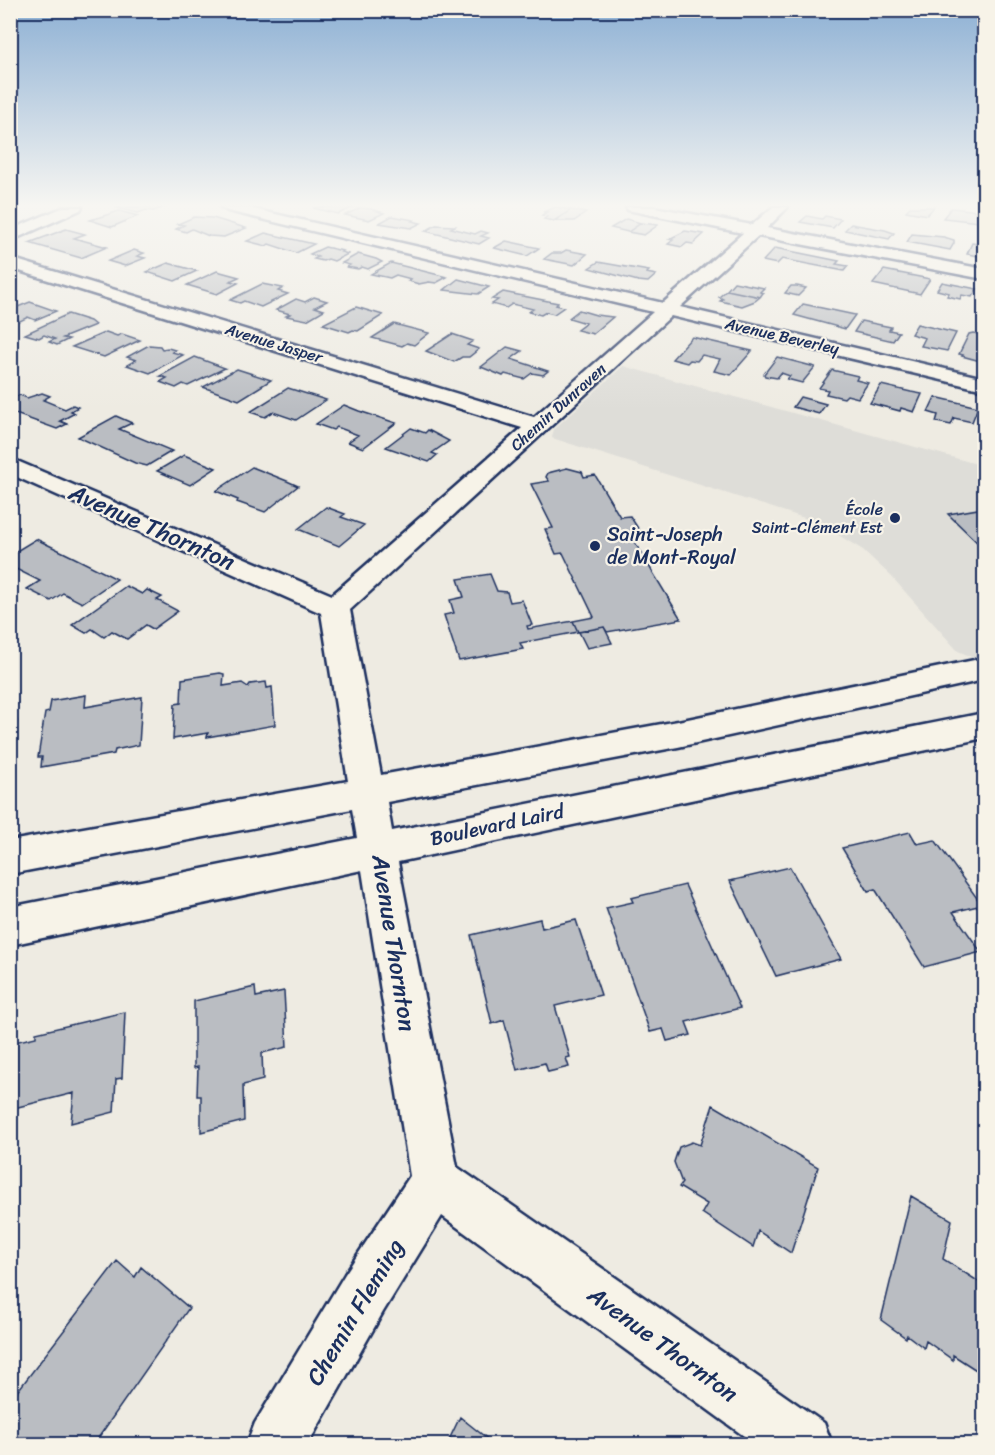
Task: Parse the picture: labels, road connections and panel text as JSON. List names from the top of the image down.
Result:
{
  "streets": {
    "street": [
      "Avenue Beverley",
      "Avenue Jasper",
      "Chemin Dunraven",
      "Avenue Thornton",
      "Boulevard Laird",
      "Chemin Fleming"
    ]
  },
  "crossings": [
    ["Avenue Beverley", "Chemin Dunraven"],
    ["Avenue Jasper", "Chemin Dunraven"],
    ["Chemin Dunraven", "Avenue Thornton"],
    ["Avenue Thornton", "Boulevard Laird"],
    ["Avenue Thornton", "Chemin Fleming"]
  ],
  "places": ["École Saint-Clément Est", "Saint-Joseph de Mont-Royal"]
}
